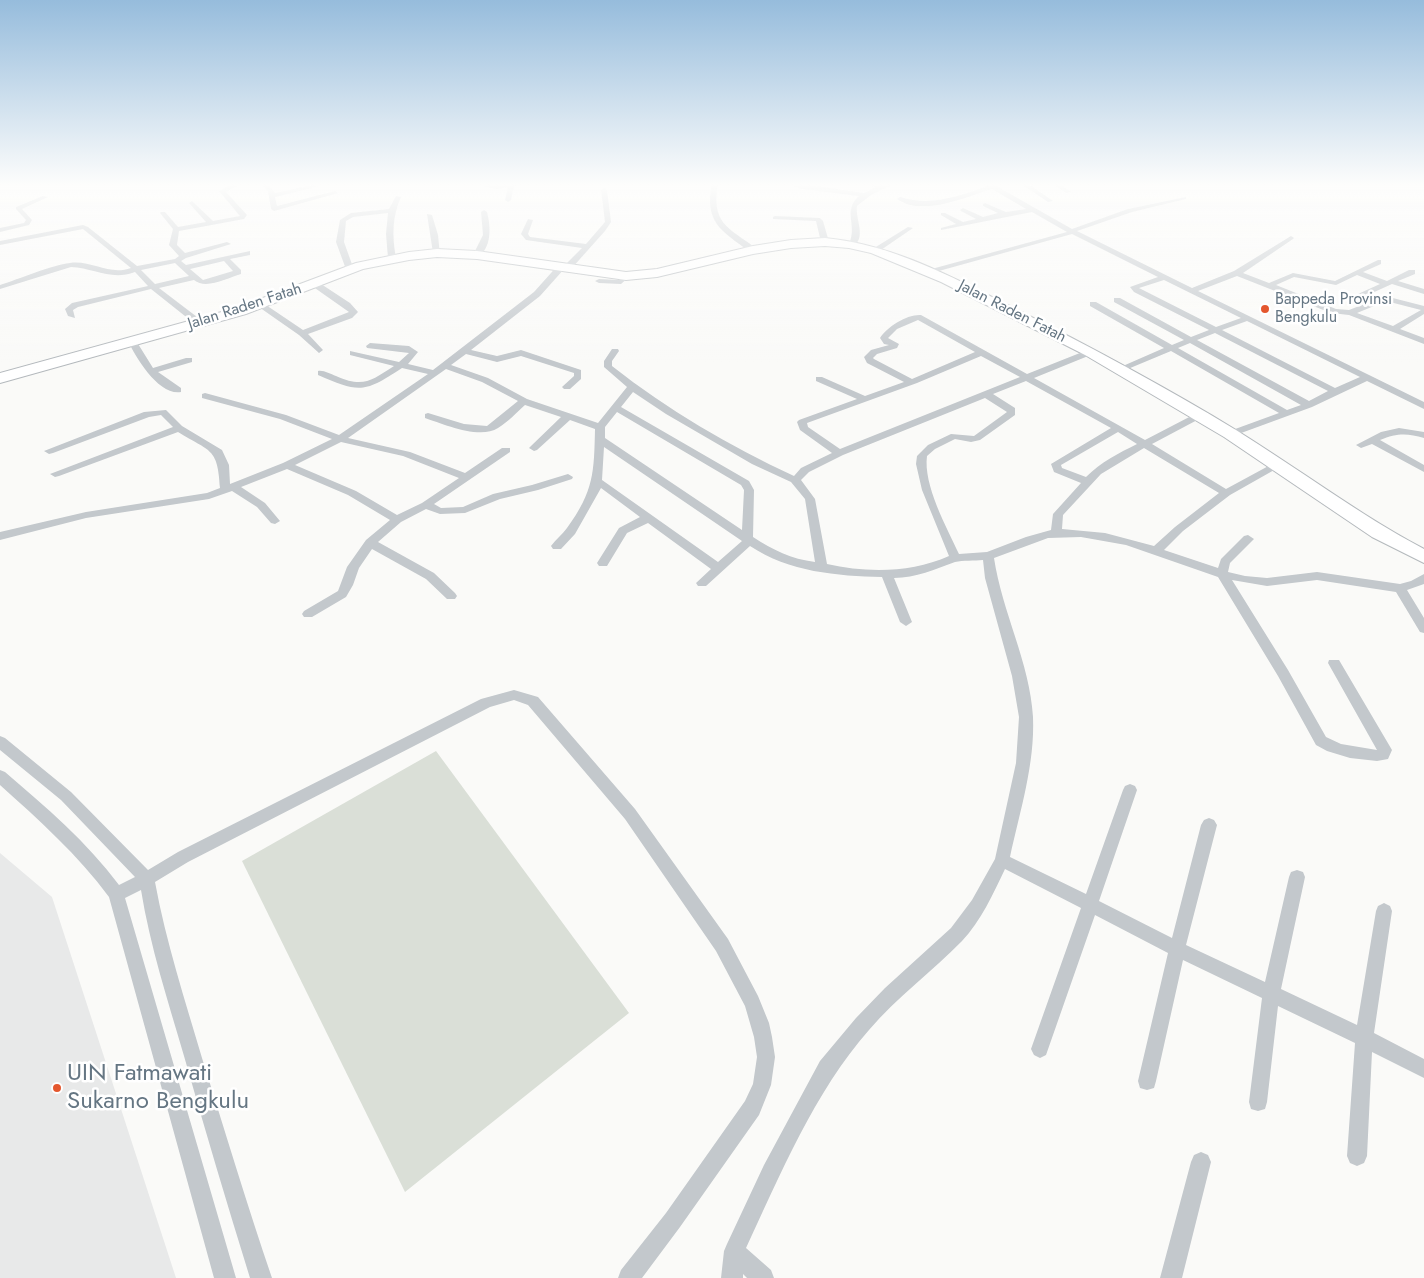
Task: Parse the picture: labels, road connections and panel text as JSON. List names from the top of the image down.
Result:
{
  "streets": {
    "highway": ["Jalan Raden Fatah"]
  },
  "places": ["Bappeda Provinsi Bengkulu", "UIN Fatmawati Sukarno Bengkulu"]
}
